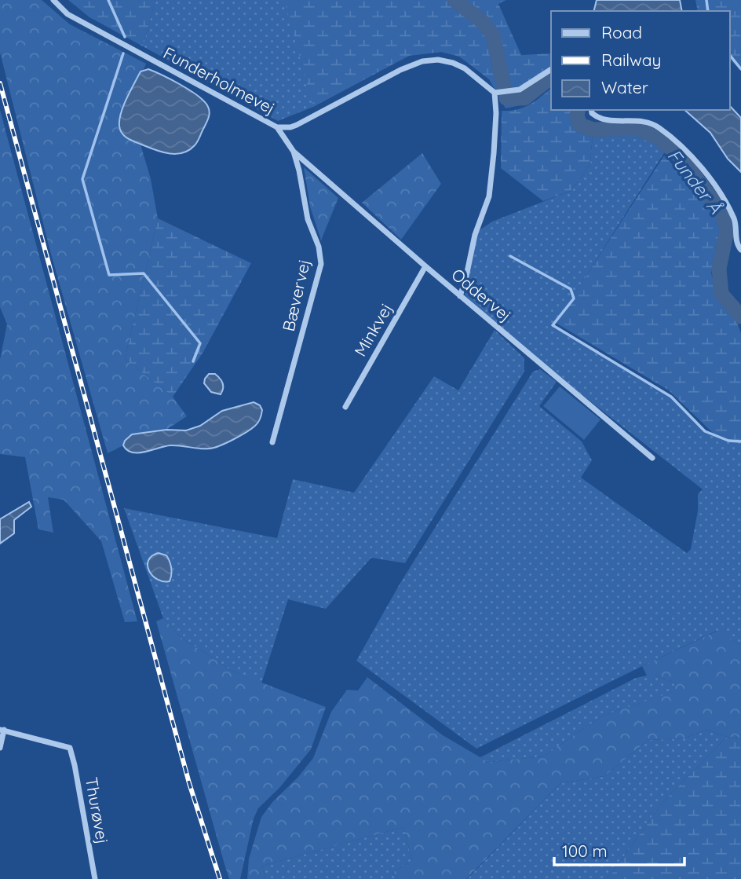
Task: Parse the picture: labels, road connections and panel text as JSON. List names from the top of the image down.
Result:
{
  "streets": {
    "street": [
      "Funderholmevej",
      "Bævervej",
      "Oddervej",
      "Minkvej",
      "Thurøvej"
    ]
  },
  "crossings": [
    ["Funderholmevej", "Bævervej"],
    ["Bævervej", "Oddervej"],
    ["Oddervej", "Minkvej"]
  ],
  "water": ["Funder Å"],
  "legend": ["Road", "Railway", "Water"],
  "scale_bar": "100 m"
}
